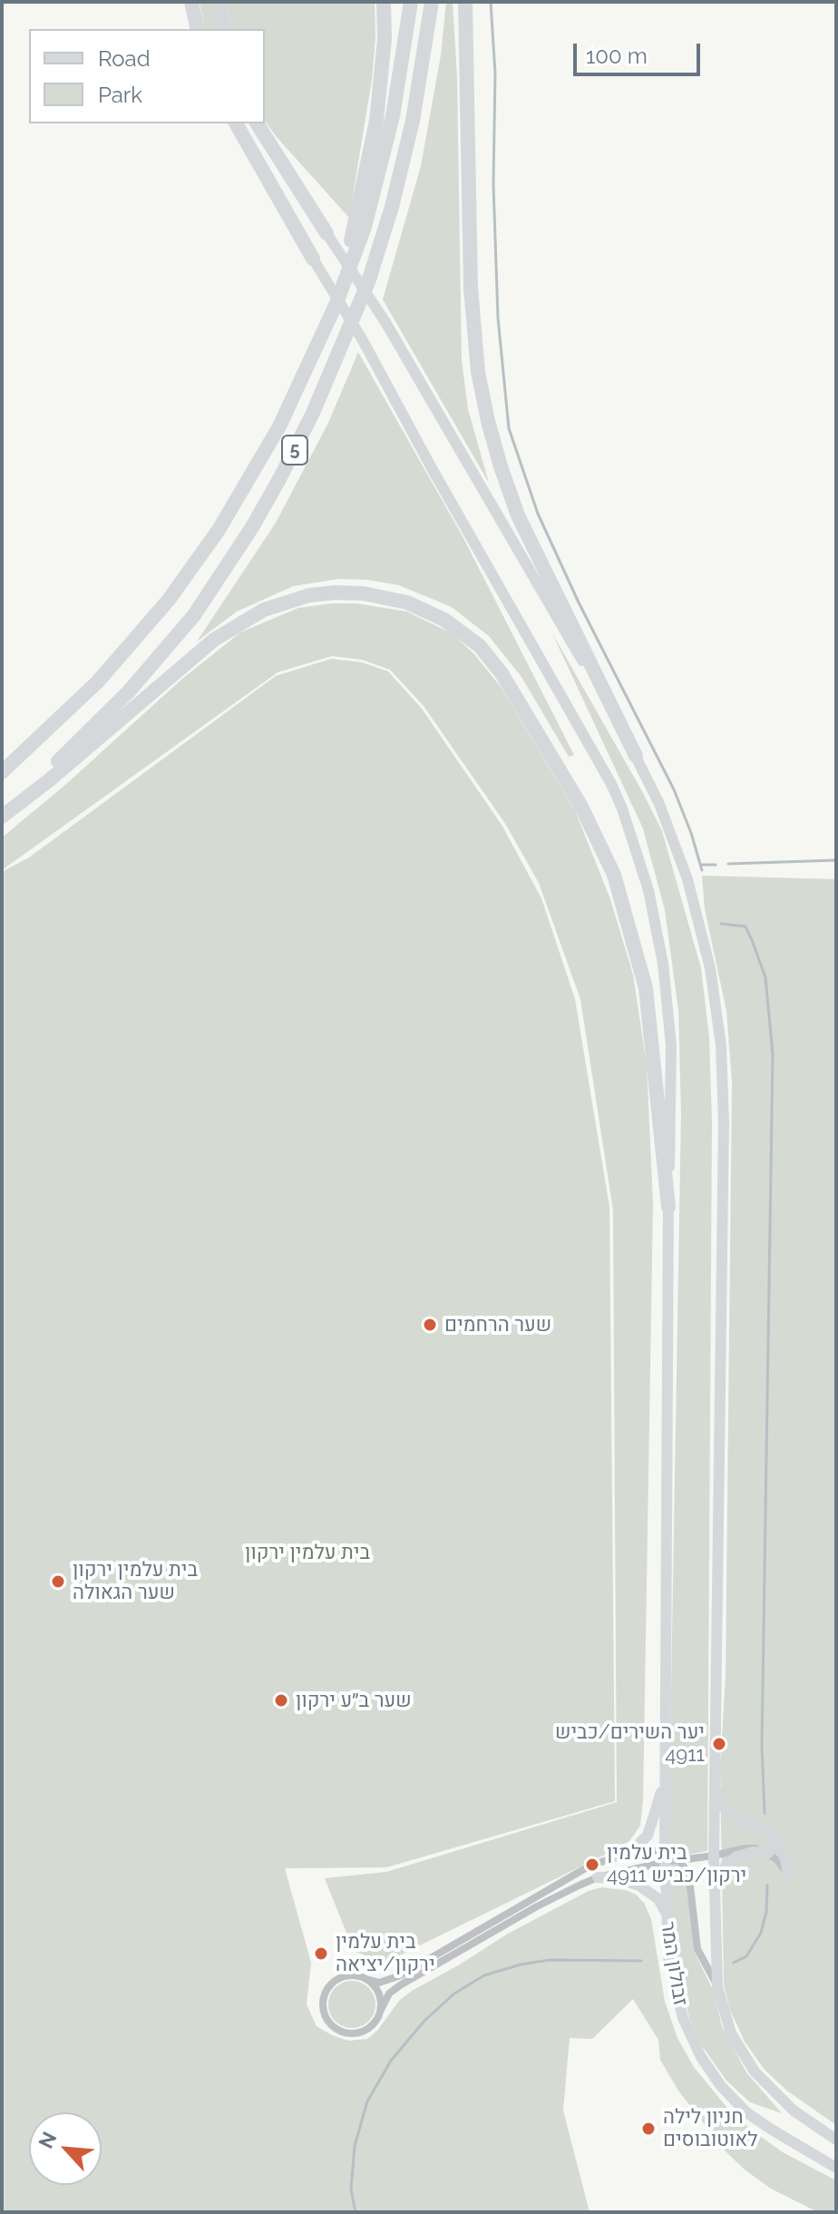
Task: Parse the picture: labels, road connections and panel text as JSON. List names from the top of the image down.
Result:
{
  "streets": {
    "highway": ["5"],
    "main road": ["זבולון המר"]
  },
  "parks": ["בית עלמין ירקון"],
  "places": [
    "שער הרחמים",
    "בית עלמין ירקון שער הגאולה",
    "שער ב״ע ירקון",
    "יער השירים/כביש 4911",
    "בית עלמין ירקון/כביש 4911",
    "בית עלמין ירקון/יציאה",
    "חניון לילה לאוטובוסים"
  ],
  "legend": ["Road", "Park"],
  "scale_bar": "100 m",
  "north": "top left"
}
